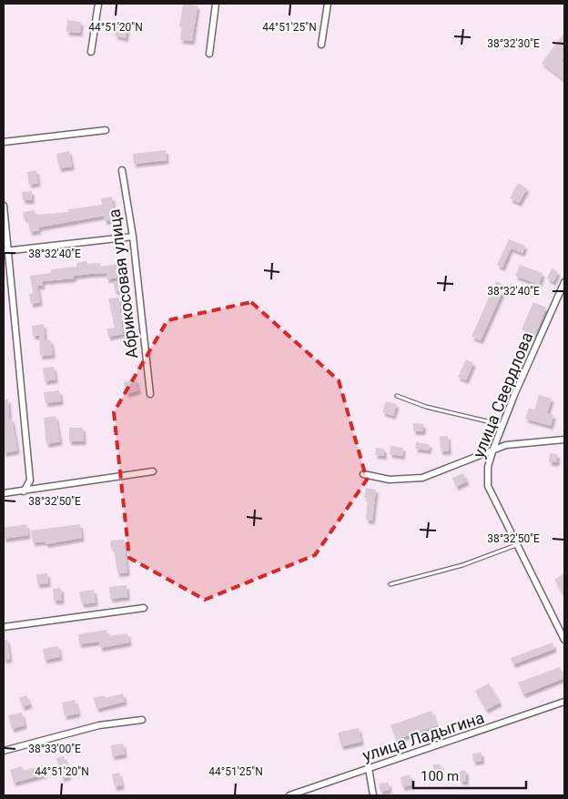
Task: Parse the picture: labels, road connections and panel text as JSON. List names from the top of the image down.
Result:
{
  "streets": {
    "street": ["Абрикосовая улица", "улица Свердлова", "улица Ладыгина"]
  },
  "scale_bar": "100 m",
  "coordinates": [
    "44°51'20\"N",
    "44°51'25\"N",
    "38°32'30\"E",
    "38°32'40\"E",
    "38°32'50\"E",
    "38°33'00\"E"
  ]
}
